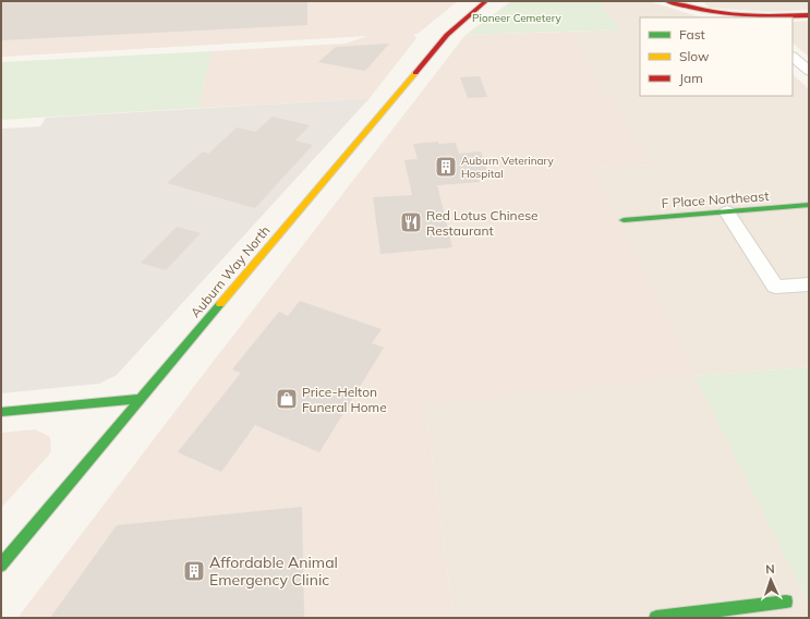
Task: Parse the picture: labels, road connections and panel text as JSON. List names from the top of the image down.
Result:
{
  "streets": {
    "main road": ["F Place Northeast", "Auburn Way North"]
  },
  "parks": ["Pioneer Cemetery"],
  "places": {
    "building": ["Auburn Veterinary Hospital", "Affordable Animal Emergency Clinic"],
    "restaurant": ["Red Lotus Chinese Restaurant"],
    "shop": ["Price-Helton Funeral Home"]
  },
  "legend": ["Fast", "Slow", "Jam"],
  "north": "top"
}
